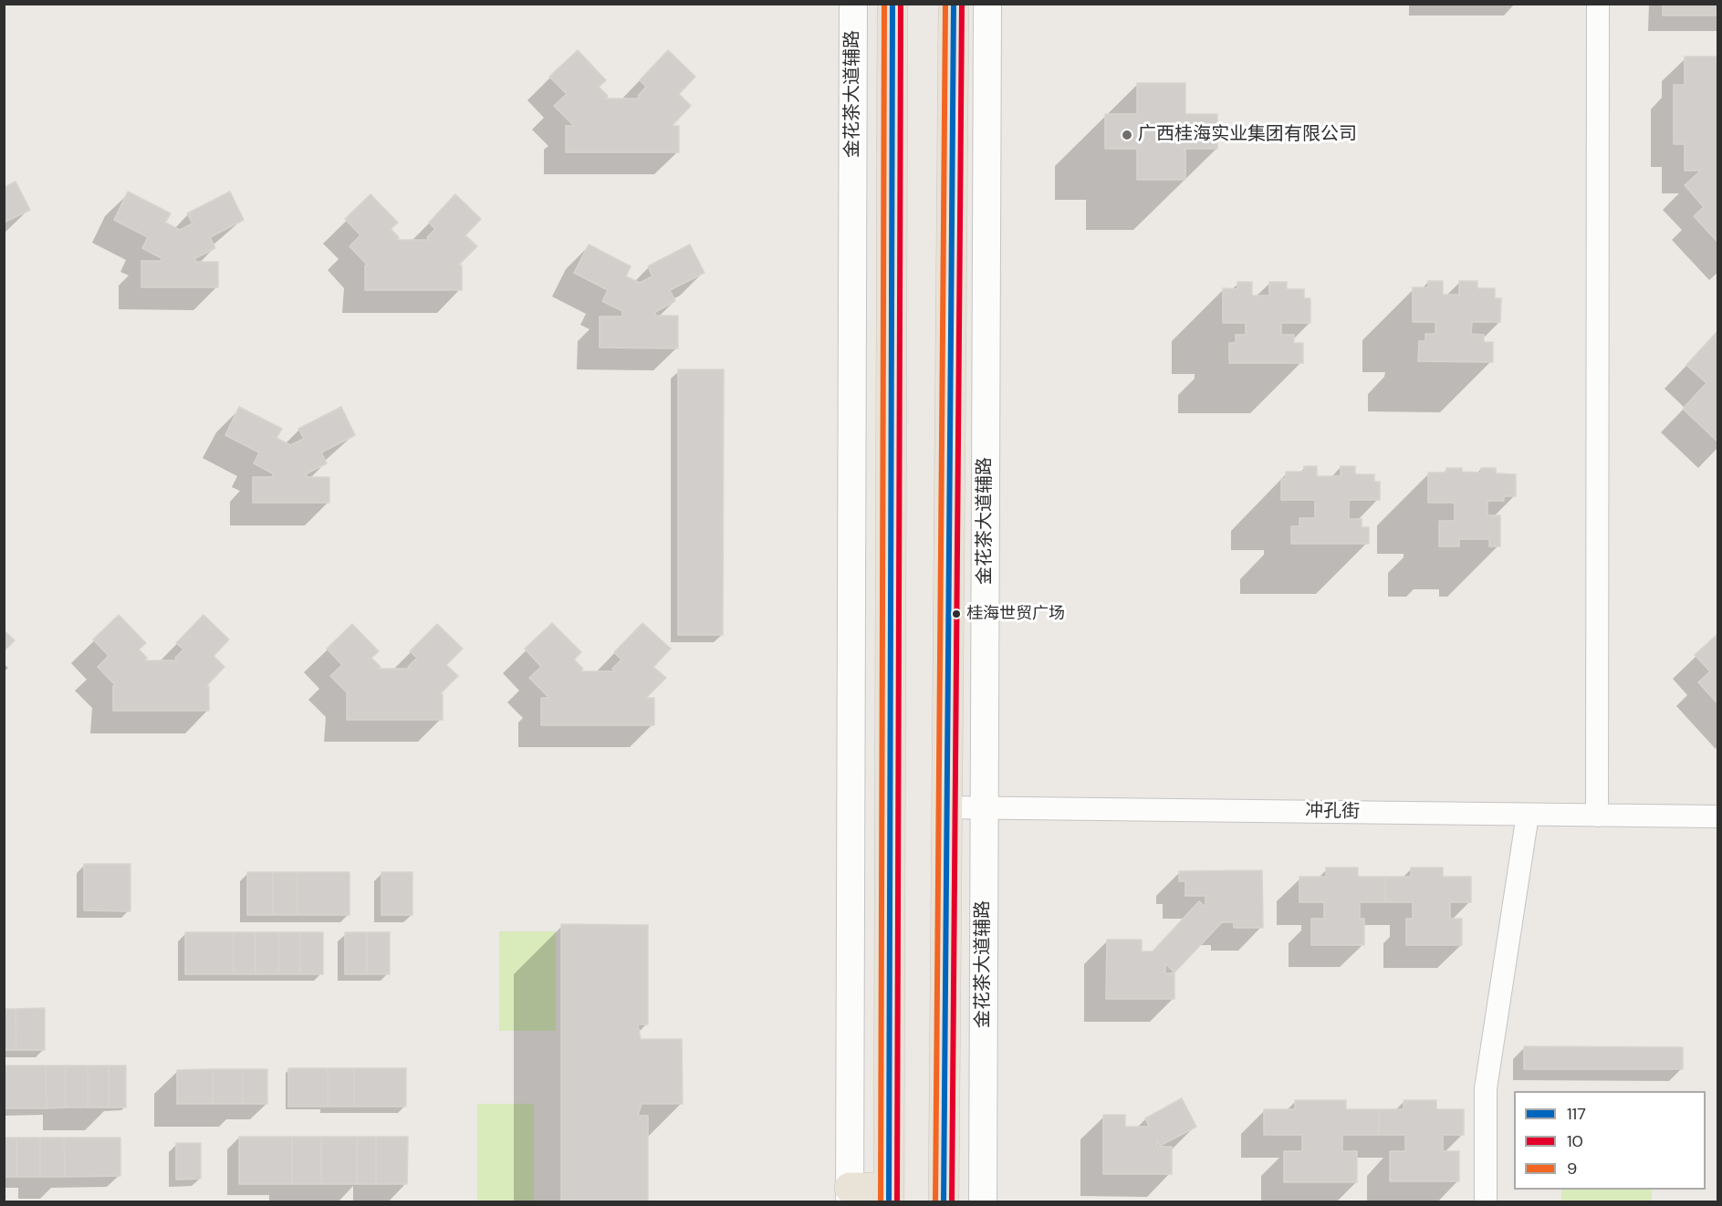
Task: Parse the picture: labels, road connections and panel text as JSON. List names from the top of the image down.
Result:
{
  "streets": {
    "street": ["金花茶大道辅路", "冲孔街"]
  },
  "crossings": [
    ["金花茶大道辅路", "冲孔街"]
  ],
  "places": ["广西桂海实业集团有限公司", "桂海世贸广场"],
  "lines": ["transit line 117", "transit line 10", "transit line 9"],
  "legend": ["117", "10", "9"]
}
